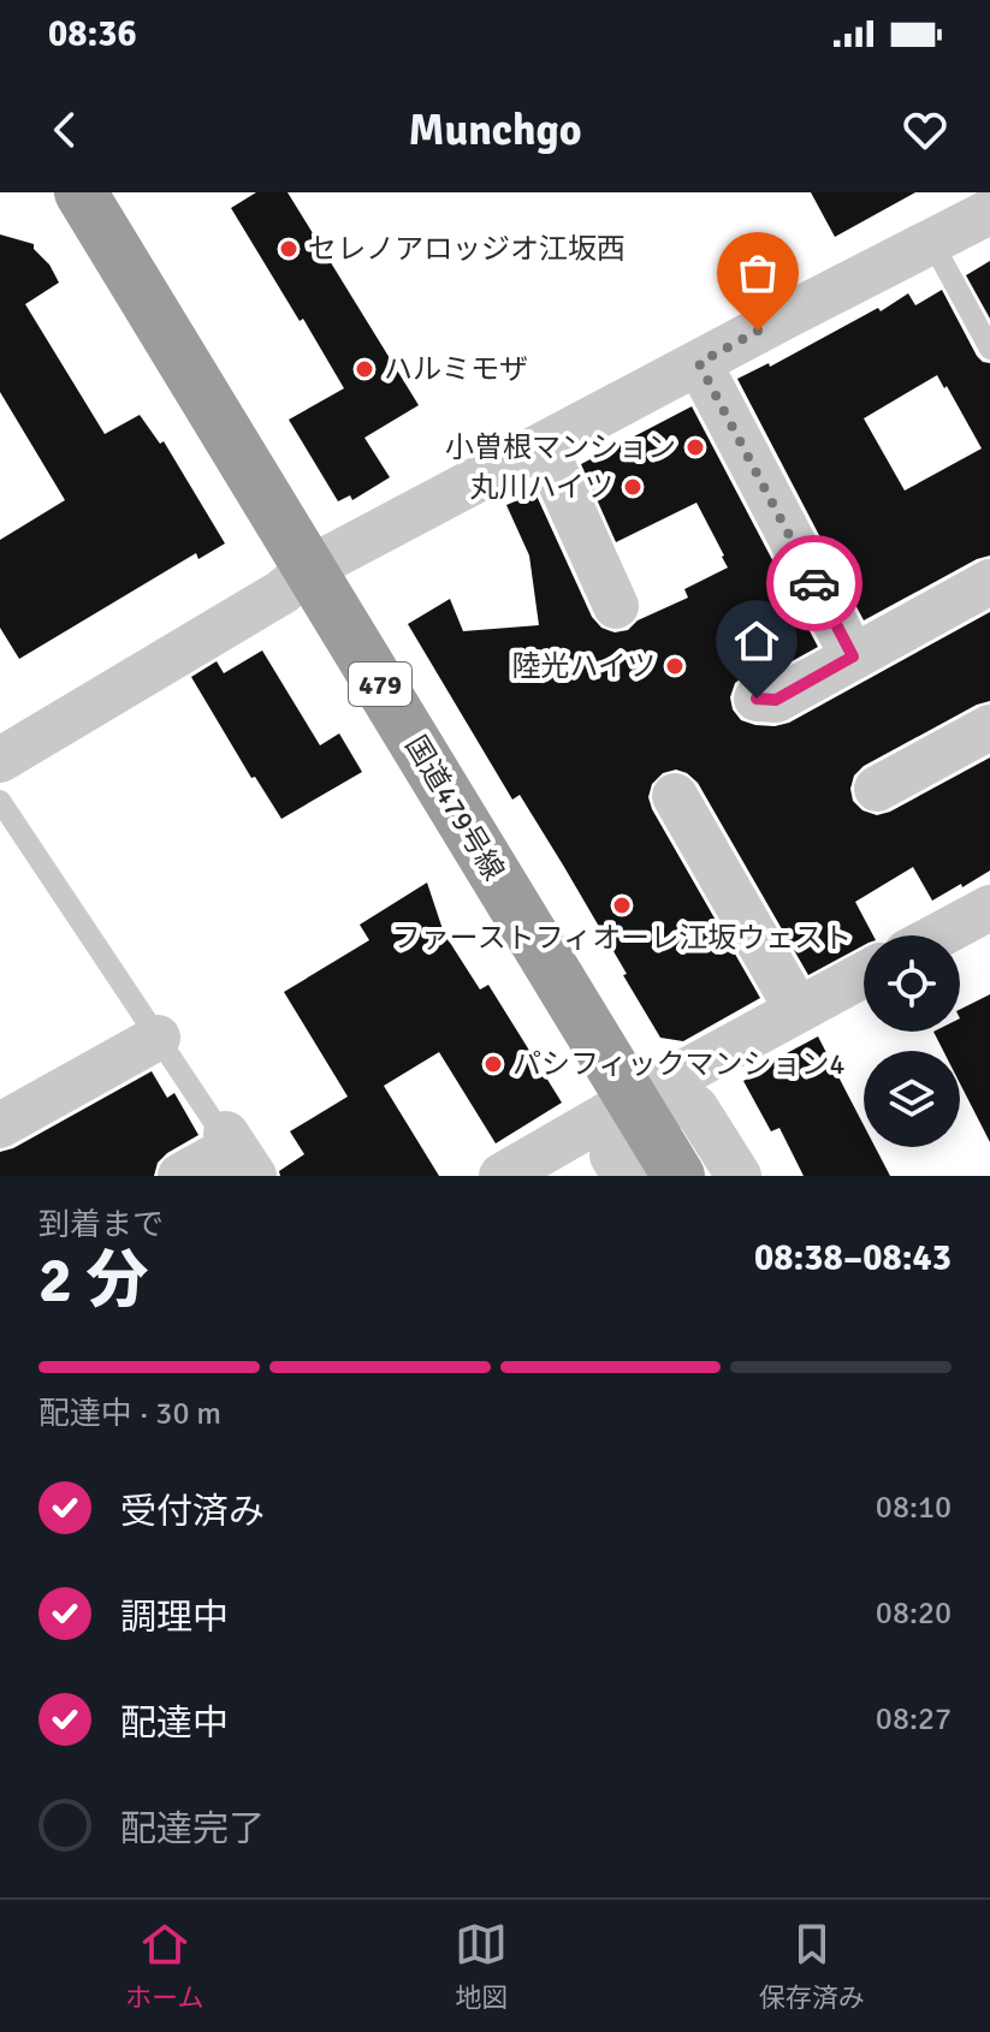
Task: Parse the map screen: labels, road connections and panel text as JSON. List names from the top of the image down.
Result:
{
  "streets": {
    "highway": ["479", "国道479号線"]
  },
  "places": [
    "セレノアロッジオ江坂西",
    "ハルミモザ",
    "小曽根マンション",
    "丸川ハイツ",
    "陸光ハイツ",
    "ファーストフィオーレ江坂ウェスト",
    "パシフィックマンション4"
  ],
  "page": {
    "status": "08:36",
    "header": "Munchgo",
    "heading": ["2 分", "到着まで", "08:38–08:43"],
    "bar": "配達中 · 30 m",
    "list": [
      ["受付済み", "08:10"],
      ["調理中", "08:20"],
      ["配達中", "08:27"],
      "配達完了"
    ],
    "tabs": ["ホーム", "地図", "保存済み"]
  }
}
